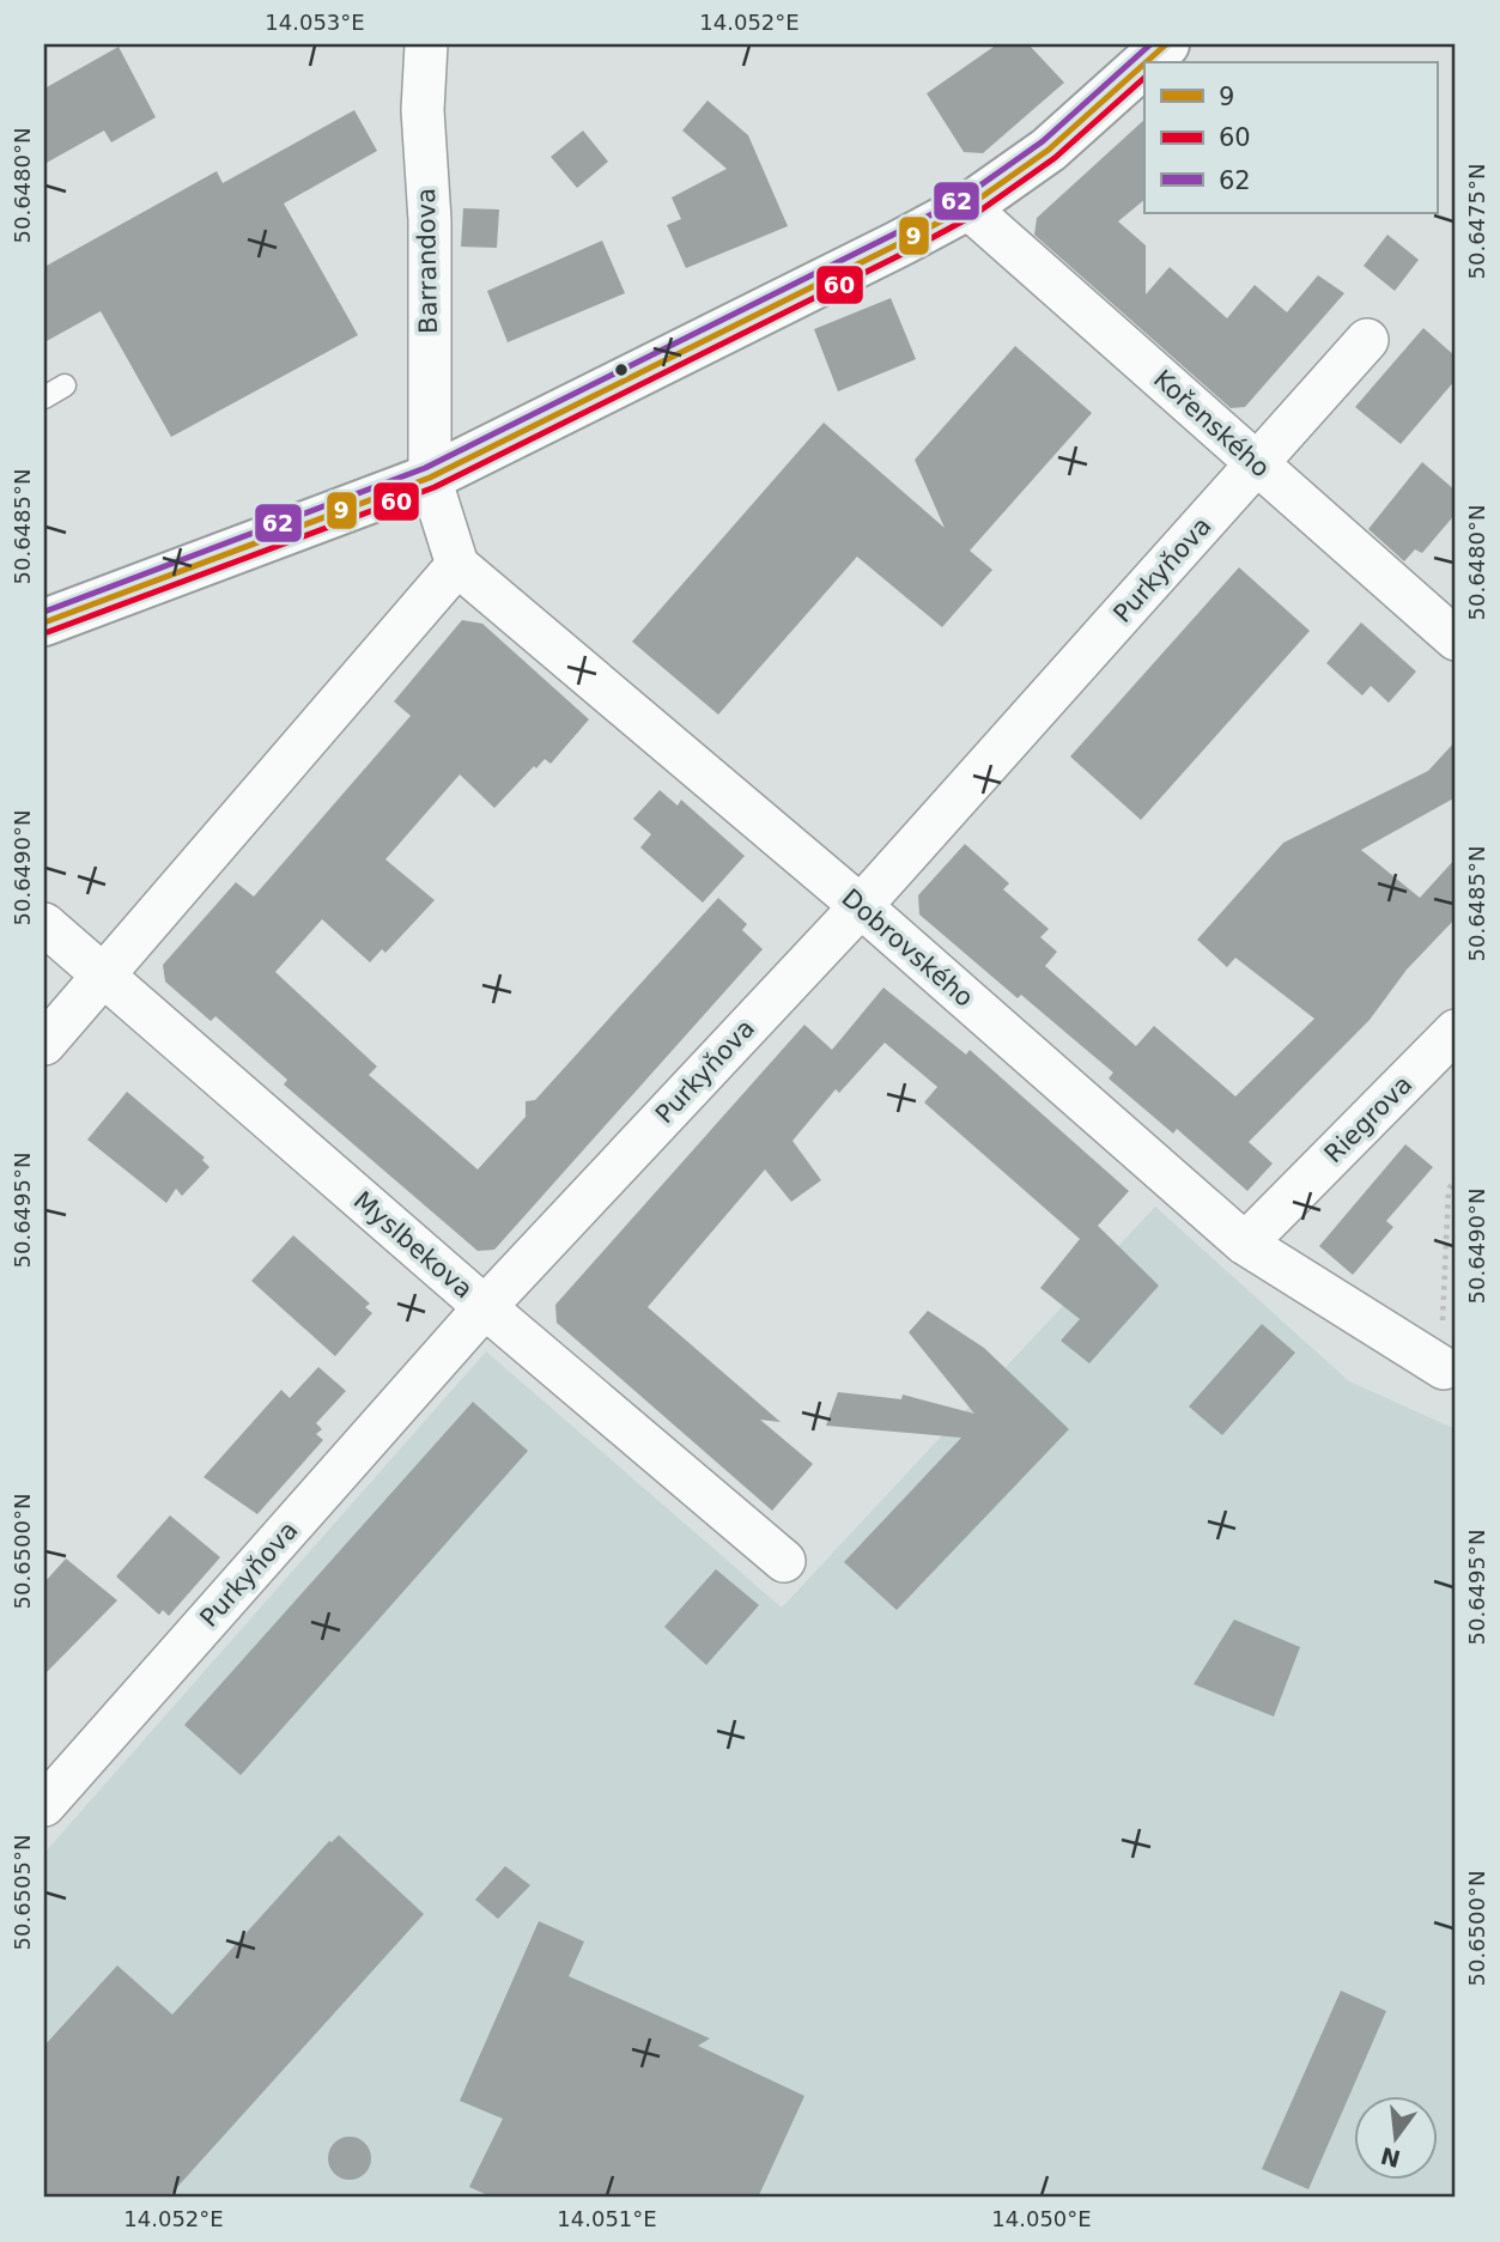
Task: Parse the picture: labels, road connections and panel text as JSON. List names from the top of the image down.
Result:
{
  "streets": {
    "street": [
      "Barrandova",
      "Kořenského",
      "Purkyňova",
      "Dobrovského",
      "Riegrova",
      "Myslbekova"
    ]
  },
  "crossings": [
    ["Kořenského", "Purkyňova"],
    ["Purkyňova", "Dobrovského"],
    ["Purkyňova", "Myslbekova"],
    ["Dobrovského", "Riegrova"]
  ],
  "lines": ["transit line 9", "transit line 62", "transit line 60"],
  "legend": ["9", "60", "62"],
  "north": "bottom",
  "coordinates": [
    "14.053°E",
    "14.052°E",
    "50.6480°N",
    "50.6475°N",
    "50.6485°N",
    "50.6490°N",
    "50.6495°N",
    "50.6500°N",
    "50.6505°N",
    "14.051°E",
    "14.050°E"
  ]
}
